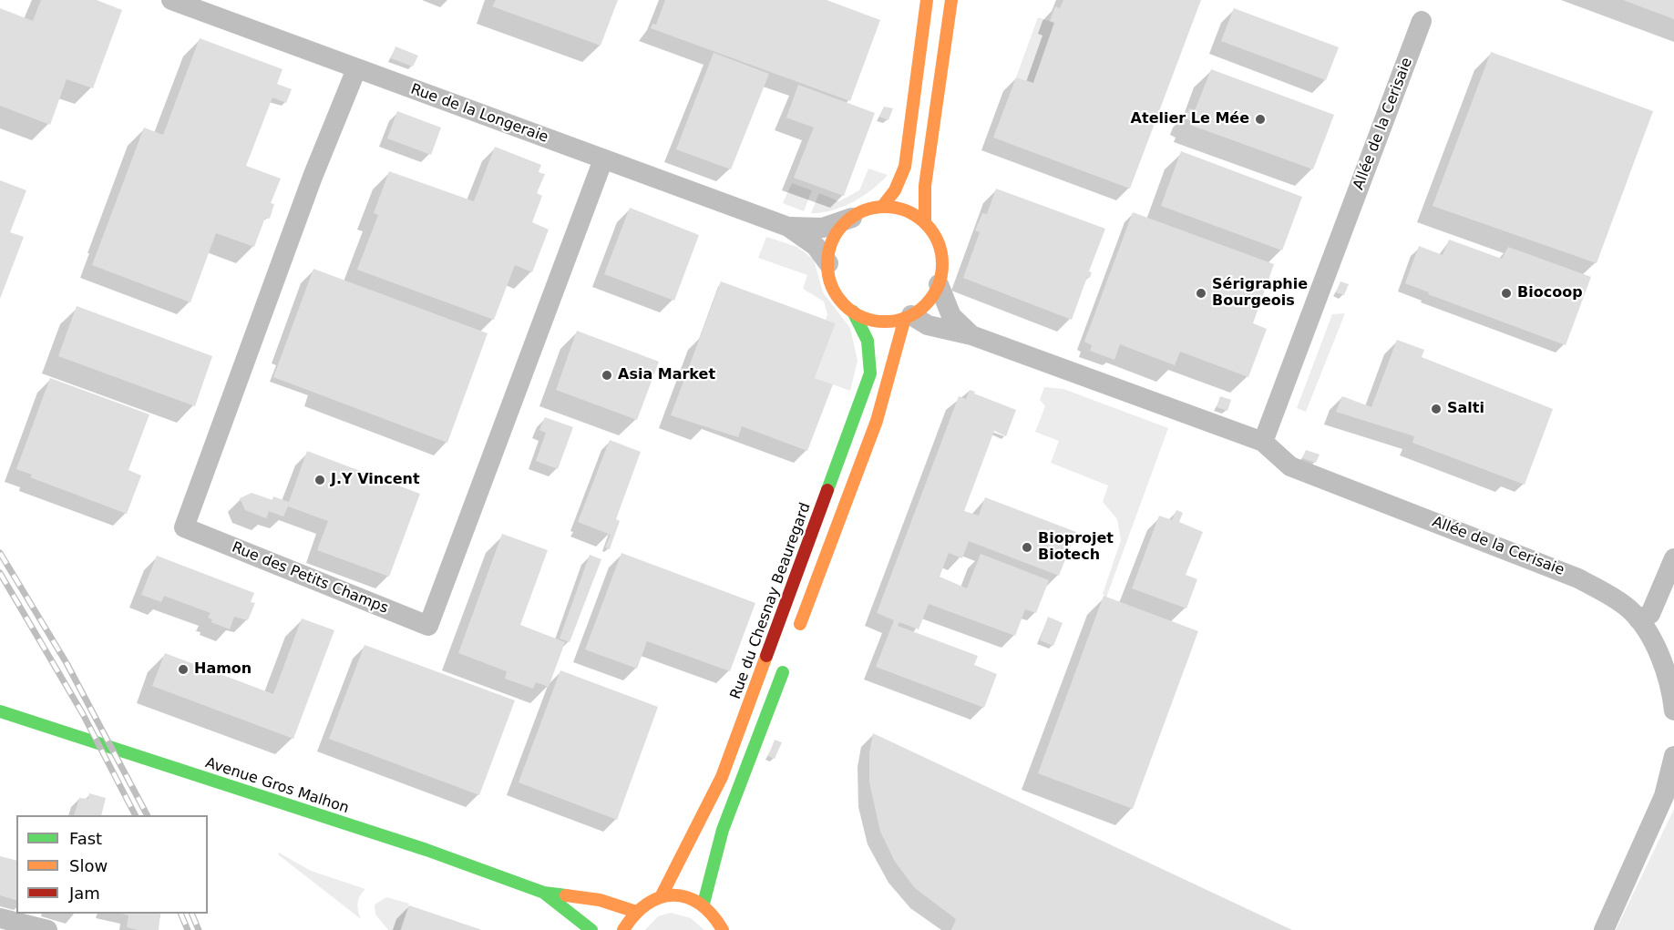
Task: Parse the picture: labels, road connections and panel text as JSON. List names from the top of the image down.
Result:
{
  "streets": {
    "main road": ["Rue du Chesnay Beauregard", "Avenue Gros Malhon"],
    "street": ["Rue de la Longeraie", "Allée de la Cerisaie", "Rue des Petits Champs"]
  },
  "crossings": [
    ["Rue de la Longeraie", "Allée de la Cerisaie"],
    ["Rue de la Longeraie", "Rue des Petits Champs"],
    ["Rue de la Longeraie", "Rue du Chesnay Beauregard"],
    ["Allée de la Cerisaie", "Rue du Chesnay Beauregard"]
  ],
  "places": [
    "Atelier Le Mée",
    "Sérigraphie Bourgeois",
    "Biocoop",
    "Asia Market",
    "Salti",
    "J.Y Vincent",
    "Bioprojet Biotech",
    "Hamon"
  ],
  "legend": ["Fast", "Slow", "Jam"]
}
